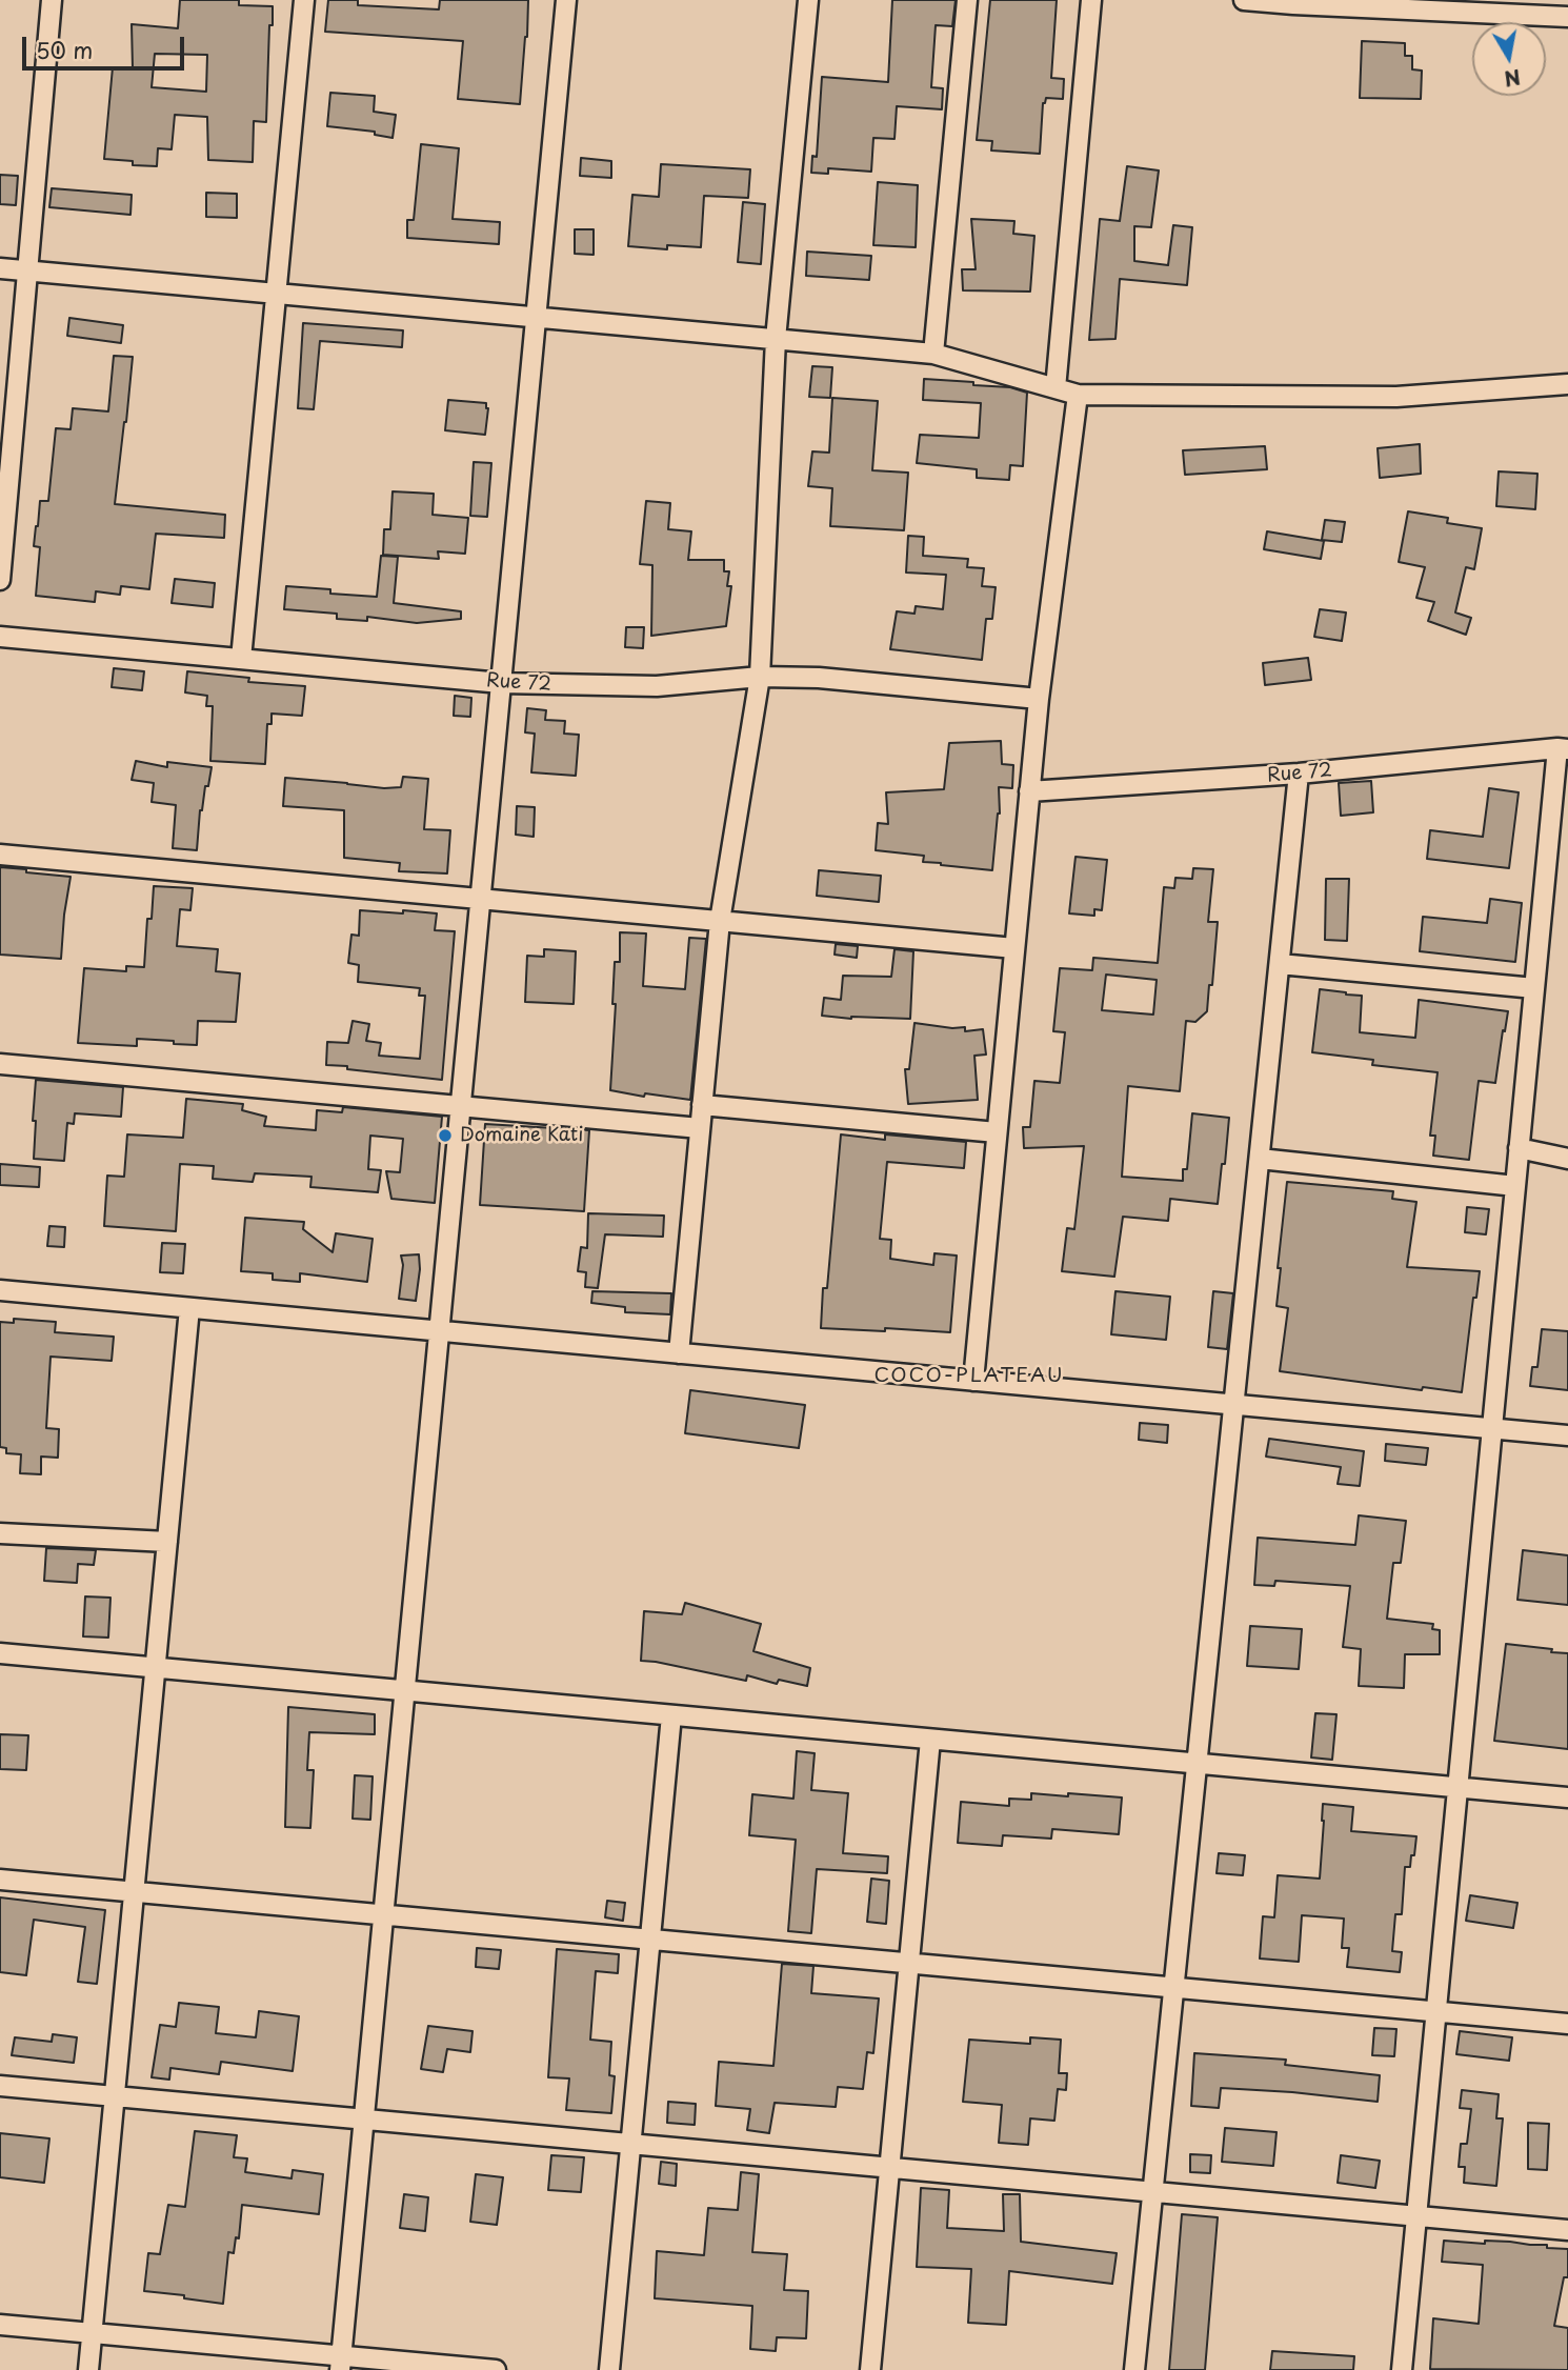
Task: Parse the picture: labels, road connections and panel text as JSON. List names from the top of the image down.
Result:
{
  "streets": {
    "street": ["Rue 72"]
  },
  "districts": ["COCO-PLATEAU"],
  "places": ["Domaine Kati"],
  "scale_bar": "50 m",
  "north": "bottom"
}
